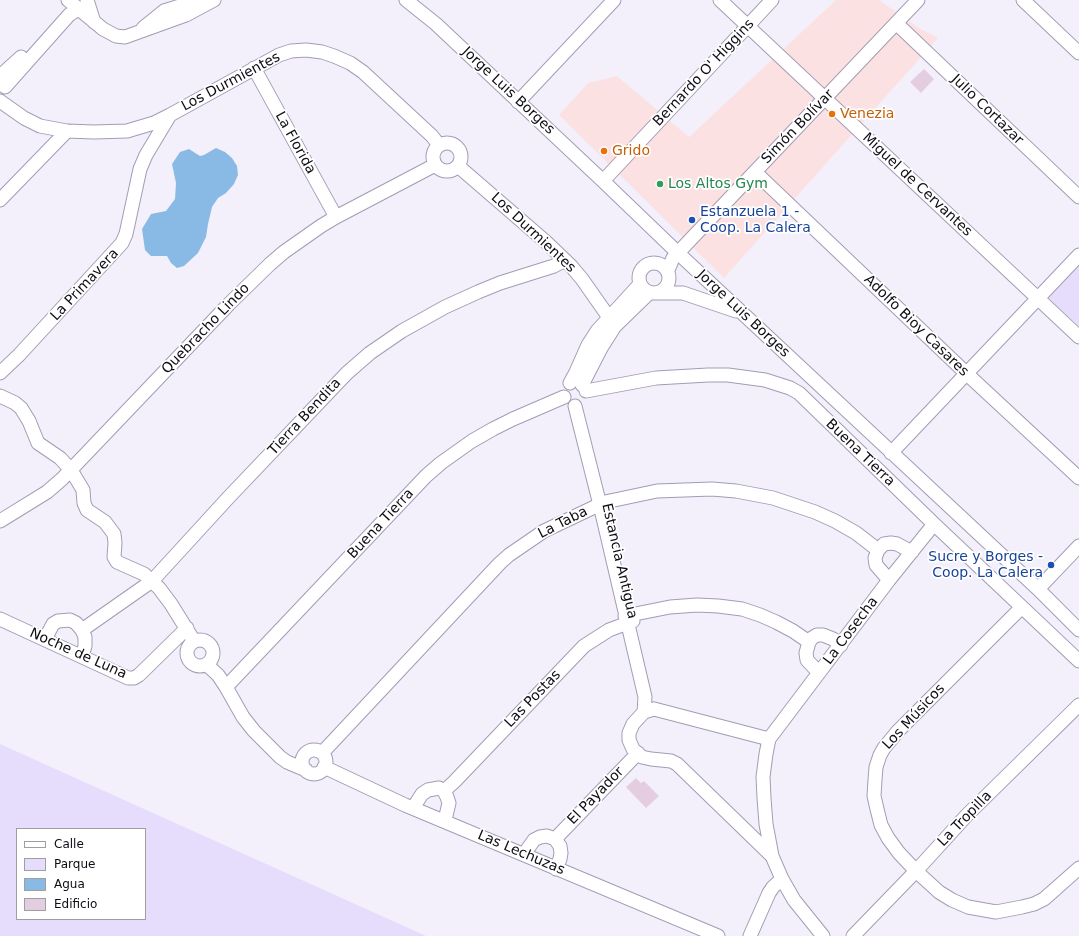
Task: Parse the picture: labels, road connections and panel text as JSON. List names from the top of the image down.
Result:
{
  "streets": {
    "street": [
      "Bernardo O' Higgins",
      "Los Durmientes",
      "Jorge Luis Borges",
      "Julio Cortazar",
      "Simón Bolívar",
      "La Florida",
      "Miguel de Cervantes",
      "La Primavera",
      "Adolfo Bioy Casares",
      "Quebracho Lindo",
      "Tierra Bendita",
      "Buena Tierra",
      "La Taba",
      "Estancia Antigua",
      "La Cosecha",
      "Noche de Luna",
      "Las Postas",
      "Los Músicos",
      "El Payador",
      "La Tropilla",
      "Las Lechuzas"
    ]
  },
  "crossings": [
    ["Bernardo O' Higgins", "Jorge Luis Borges"],
    ["Bernardo O' Higgins", "Miguel de Cervantes"],
    ["Los Durmientes", "La Florida"],
    ["Los Durmientes", "La Primavera"],
    ["Los Durmientes", "Quebracho Lindo"],
    ["Los Durmientes", "Tierra Bendita"],
    ["Jorge Luis Borges", "Simón Bolívar"],
    ["Julio Cortazar", "Simón Bolívar"],
    ["Simón Bolívar", "Miguel de Cervantes"],
    ["Simón Bolívar", "Adolfo Bioy Casares"],
    ["La Florida", "Quebracho Lindo"],
    ["Buena Tierra", "Estancia Antigua"],
    ["Buena Tierra", "La Cosecha"],
    ["Buena Tierra", "Los Músicos"],
    ["La Taba", "Estancia Antigua"],
    ["La Taba", "Las Lechuzas"],
    ["Estancia Antigua", "Las Postas"],
    ["Los Músicos", "La Tropilla"]
  ],
  "places": [
    "Venezia",
    "Grido",
    "Los Altos Gym",
    "Estanzuela 1 - Coop. La Calera",
    "Sucre y Borges - Coop. La Calera"
  ],
  "legend": [
    "Calle",
    "Parque",
    "Agua",
    "Edificio"
  ]
}
